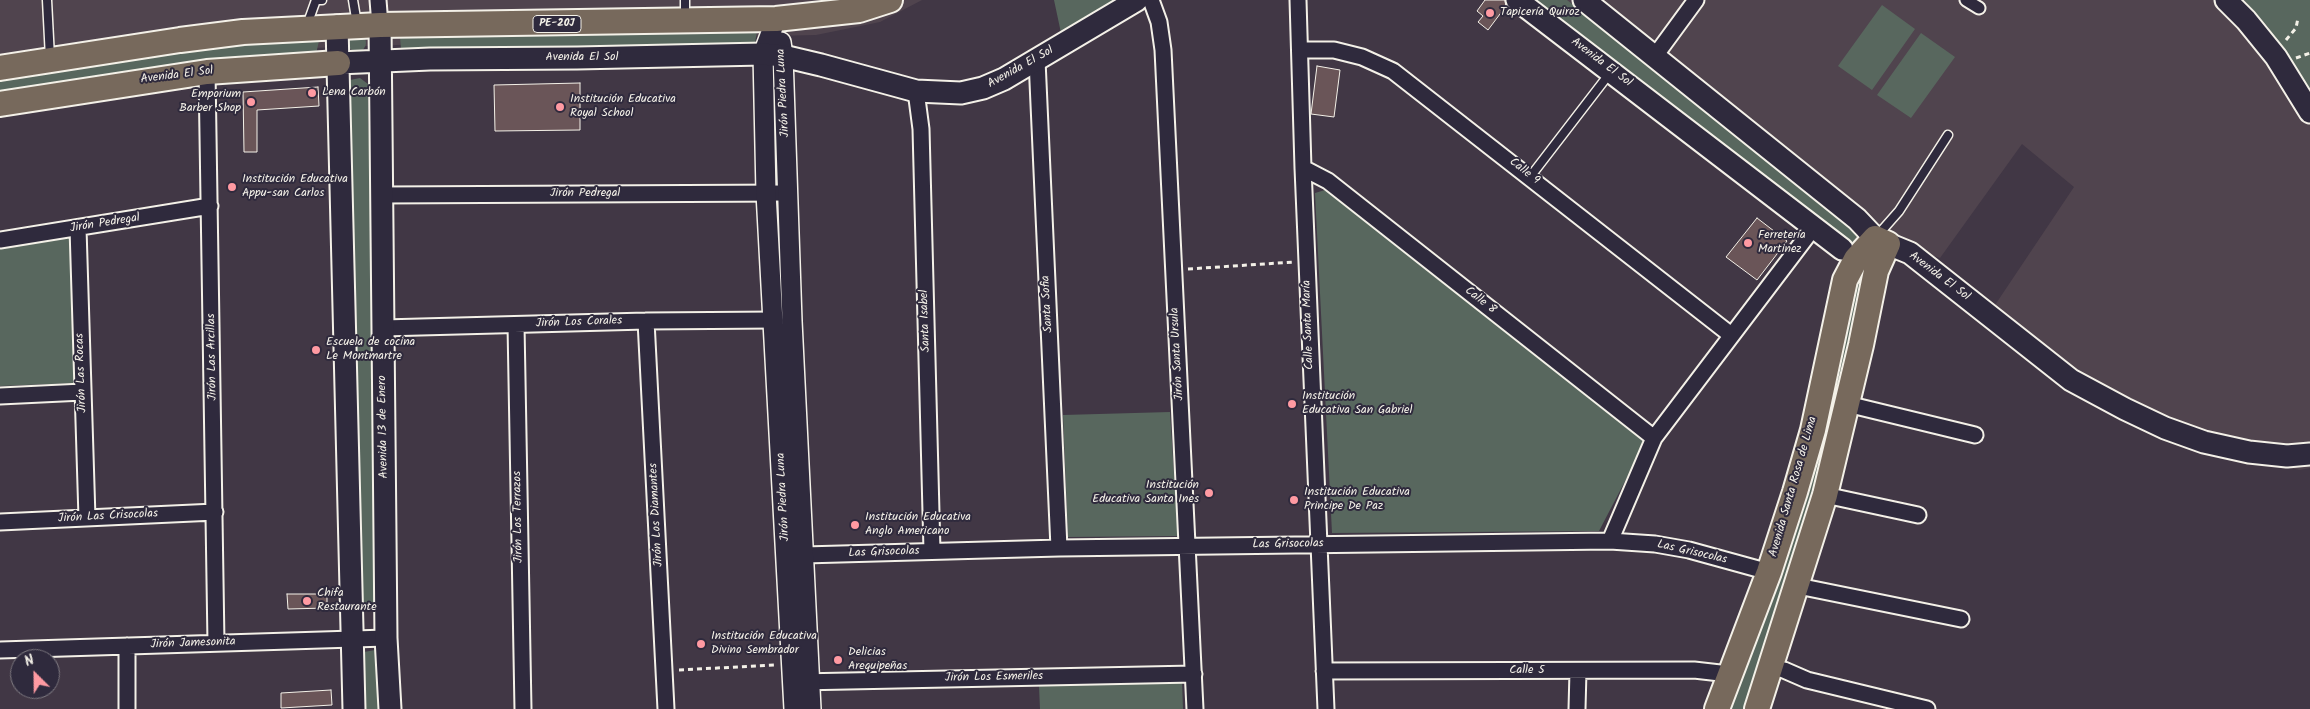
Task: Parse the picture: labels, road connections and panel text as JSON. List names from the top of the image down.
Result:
{
  "streets": {
    "main road": [
      "PE-20J",
      "Avenida El Sol",
      "Avenida 13 de Enero",
      "Avenida Santa Rosa de Lima"
    ],
    "street": [
      "Jirón Piedra Luna",
      "Calle 9",
      "Jirón Pedregal",
      "Calle 8",
      "Santa Sofia",
      "Santa Isabel",
      "Jirón Los Corales",
      "Calle Santa María",
      "Jirón Santa Ursula",
      "Jirón Las Arcillas",
      "Jirón Las Rocas",
      "Jirón Los Diamantes",
      "Jirón Las Crisocolas",
      "Jirón Los Terrazos",
      "Las Grisocolas",
      "Jirón Jamesonita",
      "Calle 5",
      "Jirón Los Esmeriles"
    ]
  },
  "crossings": [
    ["PE-20J", "Jirón Piedra Luna"],
    ["PE-20J", "Avenida 13 de Enero"],
    ["Avenida El Sol", "Jirón Piedra Luna"],
    ["Avenida El Sol", "Santa Sofia"],
    ["Avenida El Sol", "Santa Isabel"],
    ["Avenida El Sol", "Jirón Las Arcillas"],
    ["Avenida El Sol", "Avenida 13 de Enero"],
    ["Avenida El Sol", "Avenida Santa Rosa de Lima"],
    ["Jirón Piedra Luna", "Jirón Pedregal"],
    ["Jirón Piedra Luna", "Jirón Los Corales"],
    ["Jirón Piedra Luna", "Las Grisocolas"],
    ["Jirón Piedra Luna", "Jirón Los Esmeriles"],
    ["Calle 9", "Calle Santa María"],
    ["Jirón Pedregal", "Jirón Las Arcillas"],
    ["Jirón Pedregal", "Jirón Las Rocas"],
    ["Jirón Pedregal", "Avenida 13 de Enero"],
    ["Calle 8", "Calle Santa María"],
    ["Santa Sofia", "Las Grisocolas"],
    ["Santa Isabel", "Las Grisocolas"],
    ["Jirón Los Corales", "Avenida 13 de Enero"],
    ["Jirón Los Corales", "Jirón Los Diamantes"],
    ["Jirón Los Corales", "Jirón Los Terrazos"],
    ["Calle Santa María", "Las Grisocolas"],
    ["Calle Santa María", "Calle 5"],
    ["Jirón Santa Ursula", "Las Grisocolas"],
    ["Jirón Santa Ursula", "Jirón Los Esmeriles"],
    ["Jirón Las Arcillas", "Jirón Las Crisocolas"],
    ["Jirón Las Arcillas", "Jirón Jamesonita"],
    ["Jirón Las Rocas", "Jirón Las Crisocolas"],
    ["Avenida 13 de Enero", "Jirón Jamesonita"],
    ["Avenida Santa Rosa de Lima", "Las Grisocolas"],
    ["Avenida Santa Rosa de Lima", "Calle 5"]
  ],
  "places": [
    "Tapicería Quiroz",
    "Lena Carbón",
    "Emporium Barber Shop",
    "Institución Educativa Royal School",
    "Institución Educativa Appu-san Carlos",
    "Ferretería Martinez",
    "Escuela de cocina Le Montmartre",
    "Institución Educativa San Gabriel",
    "Institución Educativa Santa Ines",
    "Institución Educativa Principe De Paz",
    "Institución Educativa Anglo Americano",
    "Chifa Restaurante",
    "Institución Educativa Divino Sembrador",
    "Delicias Arequipeñas"
  ],
  "north": "top left"
}
